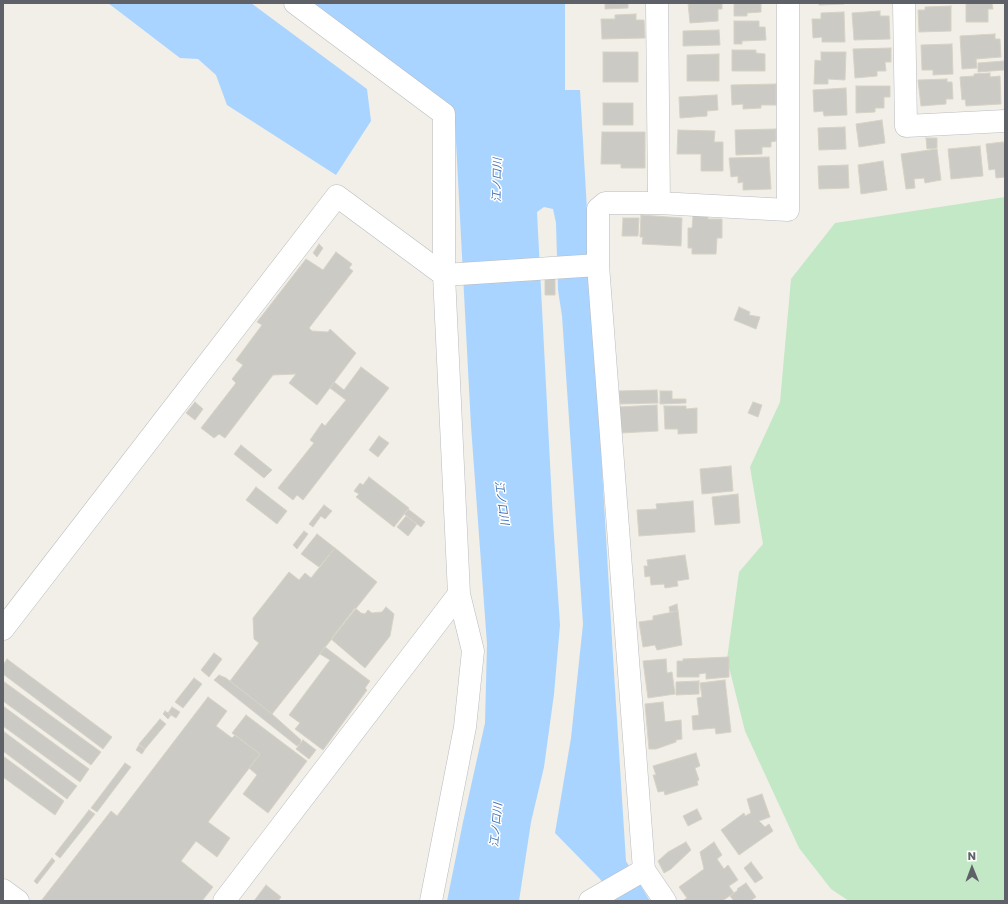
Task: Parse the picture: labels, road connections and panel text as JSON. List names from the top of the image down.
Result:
{
  "water": ["江ノ口川"],
  "north": "top"
}
